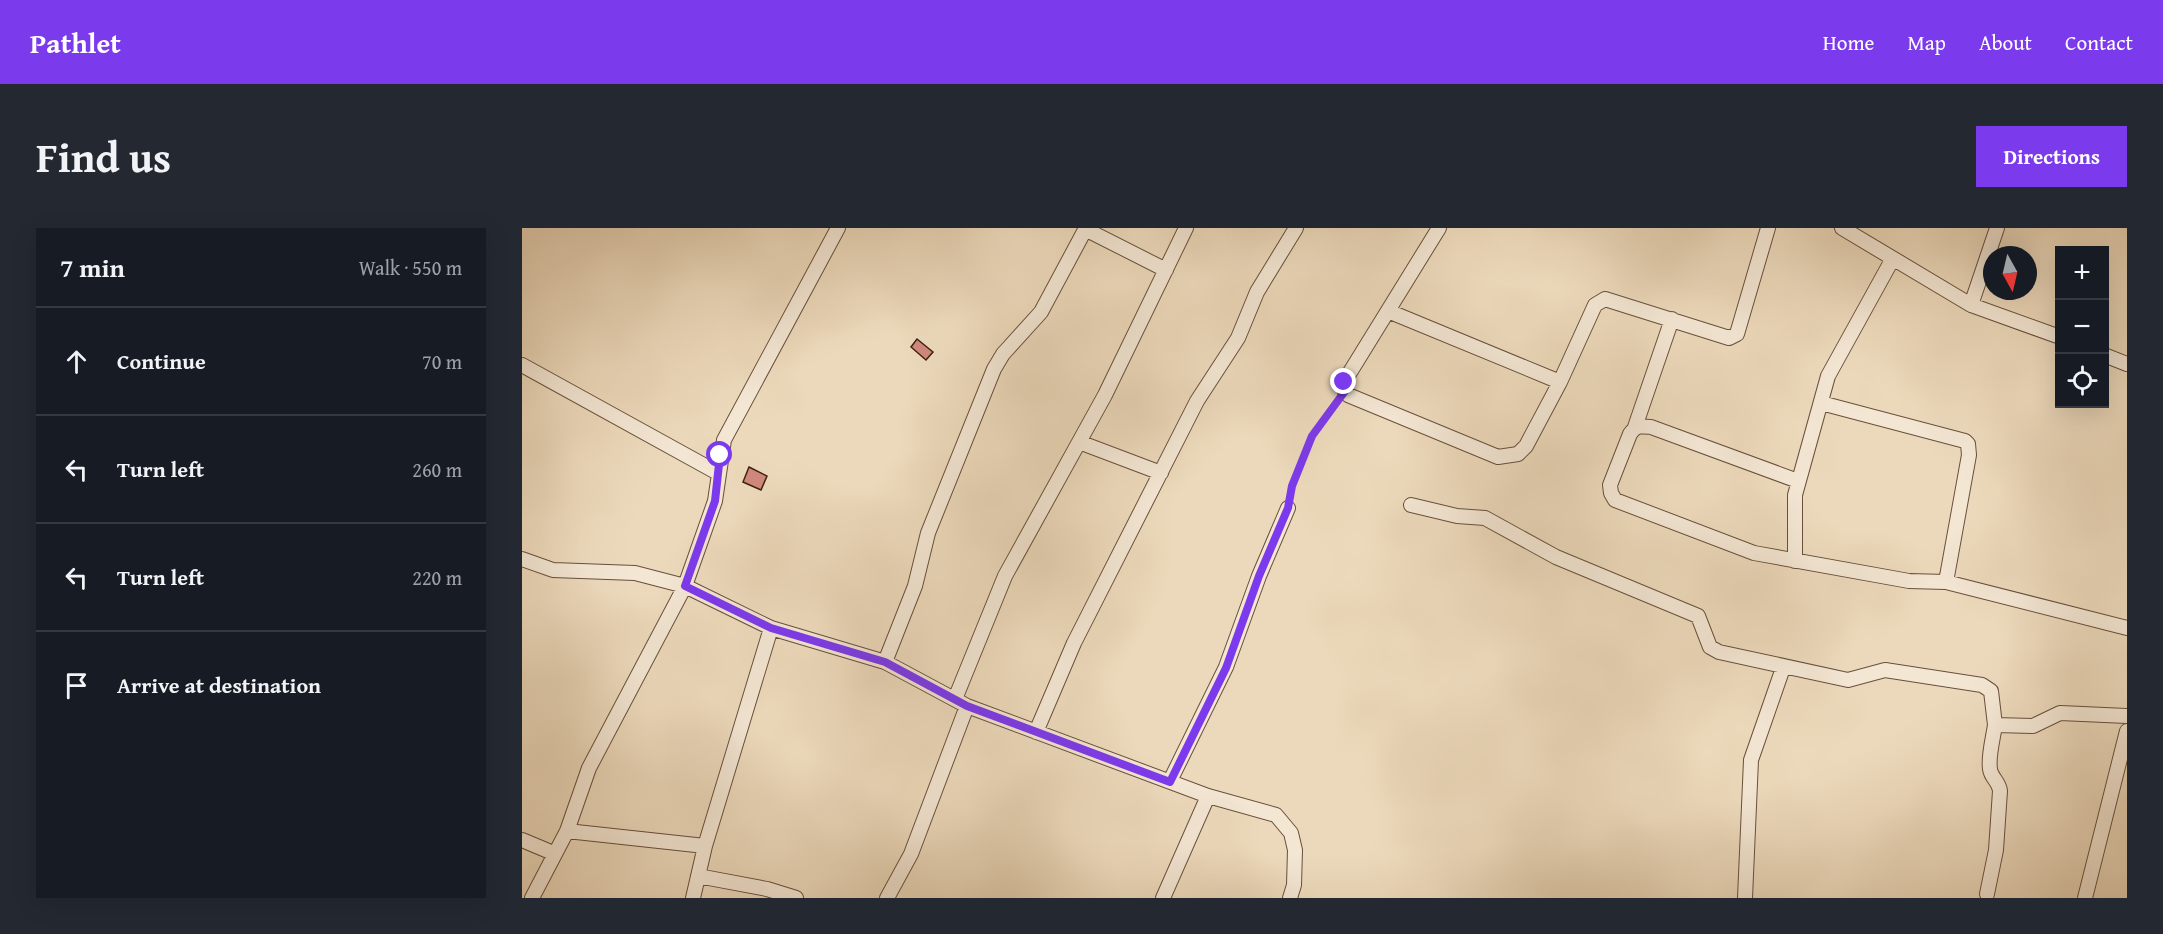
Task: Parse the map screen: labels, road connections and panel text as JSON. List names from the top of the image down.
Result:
{
  "north": "bottom",
  "page": {
    "header": "Pathlet",
    "nav": [
      "Home",
      "Map",
      "About",
      "Contact"
    ],
    "title": "Find us",
    "buttons": "Directions",
    "heading": ["7 min", "Walk · 550 m"],
    "map_buttons": ["+", "−"],
    "list": [
      ["Continue", "70 m"],
      ["Turn left", "260 m"],
      ["Turn left", "220 m"],
      "Arrive at destination"
    ]
  }
}
